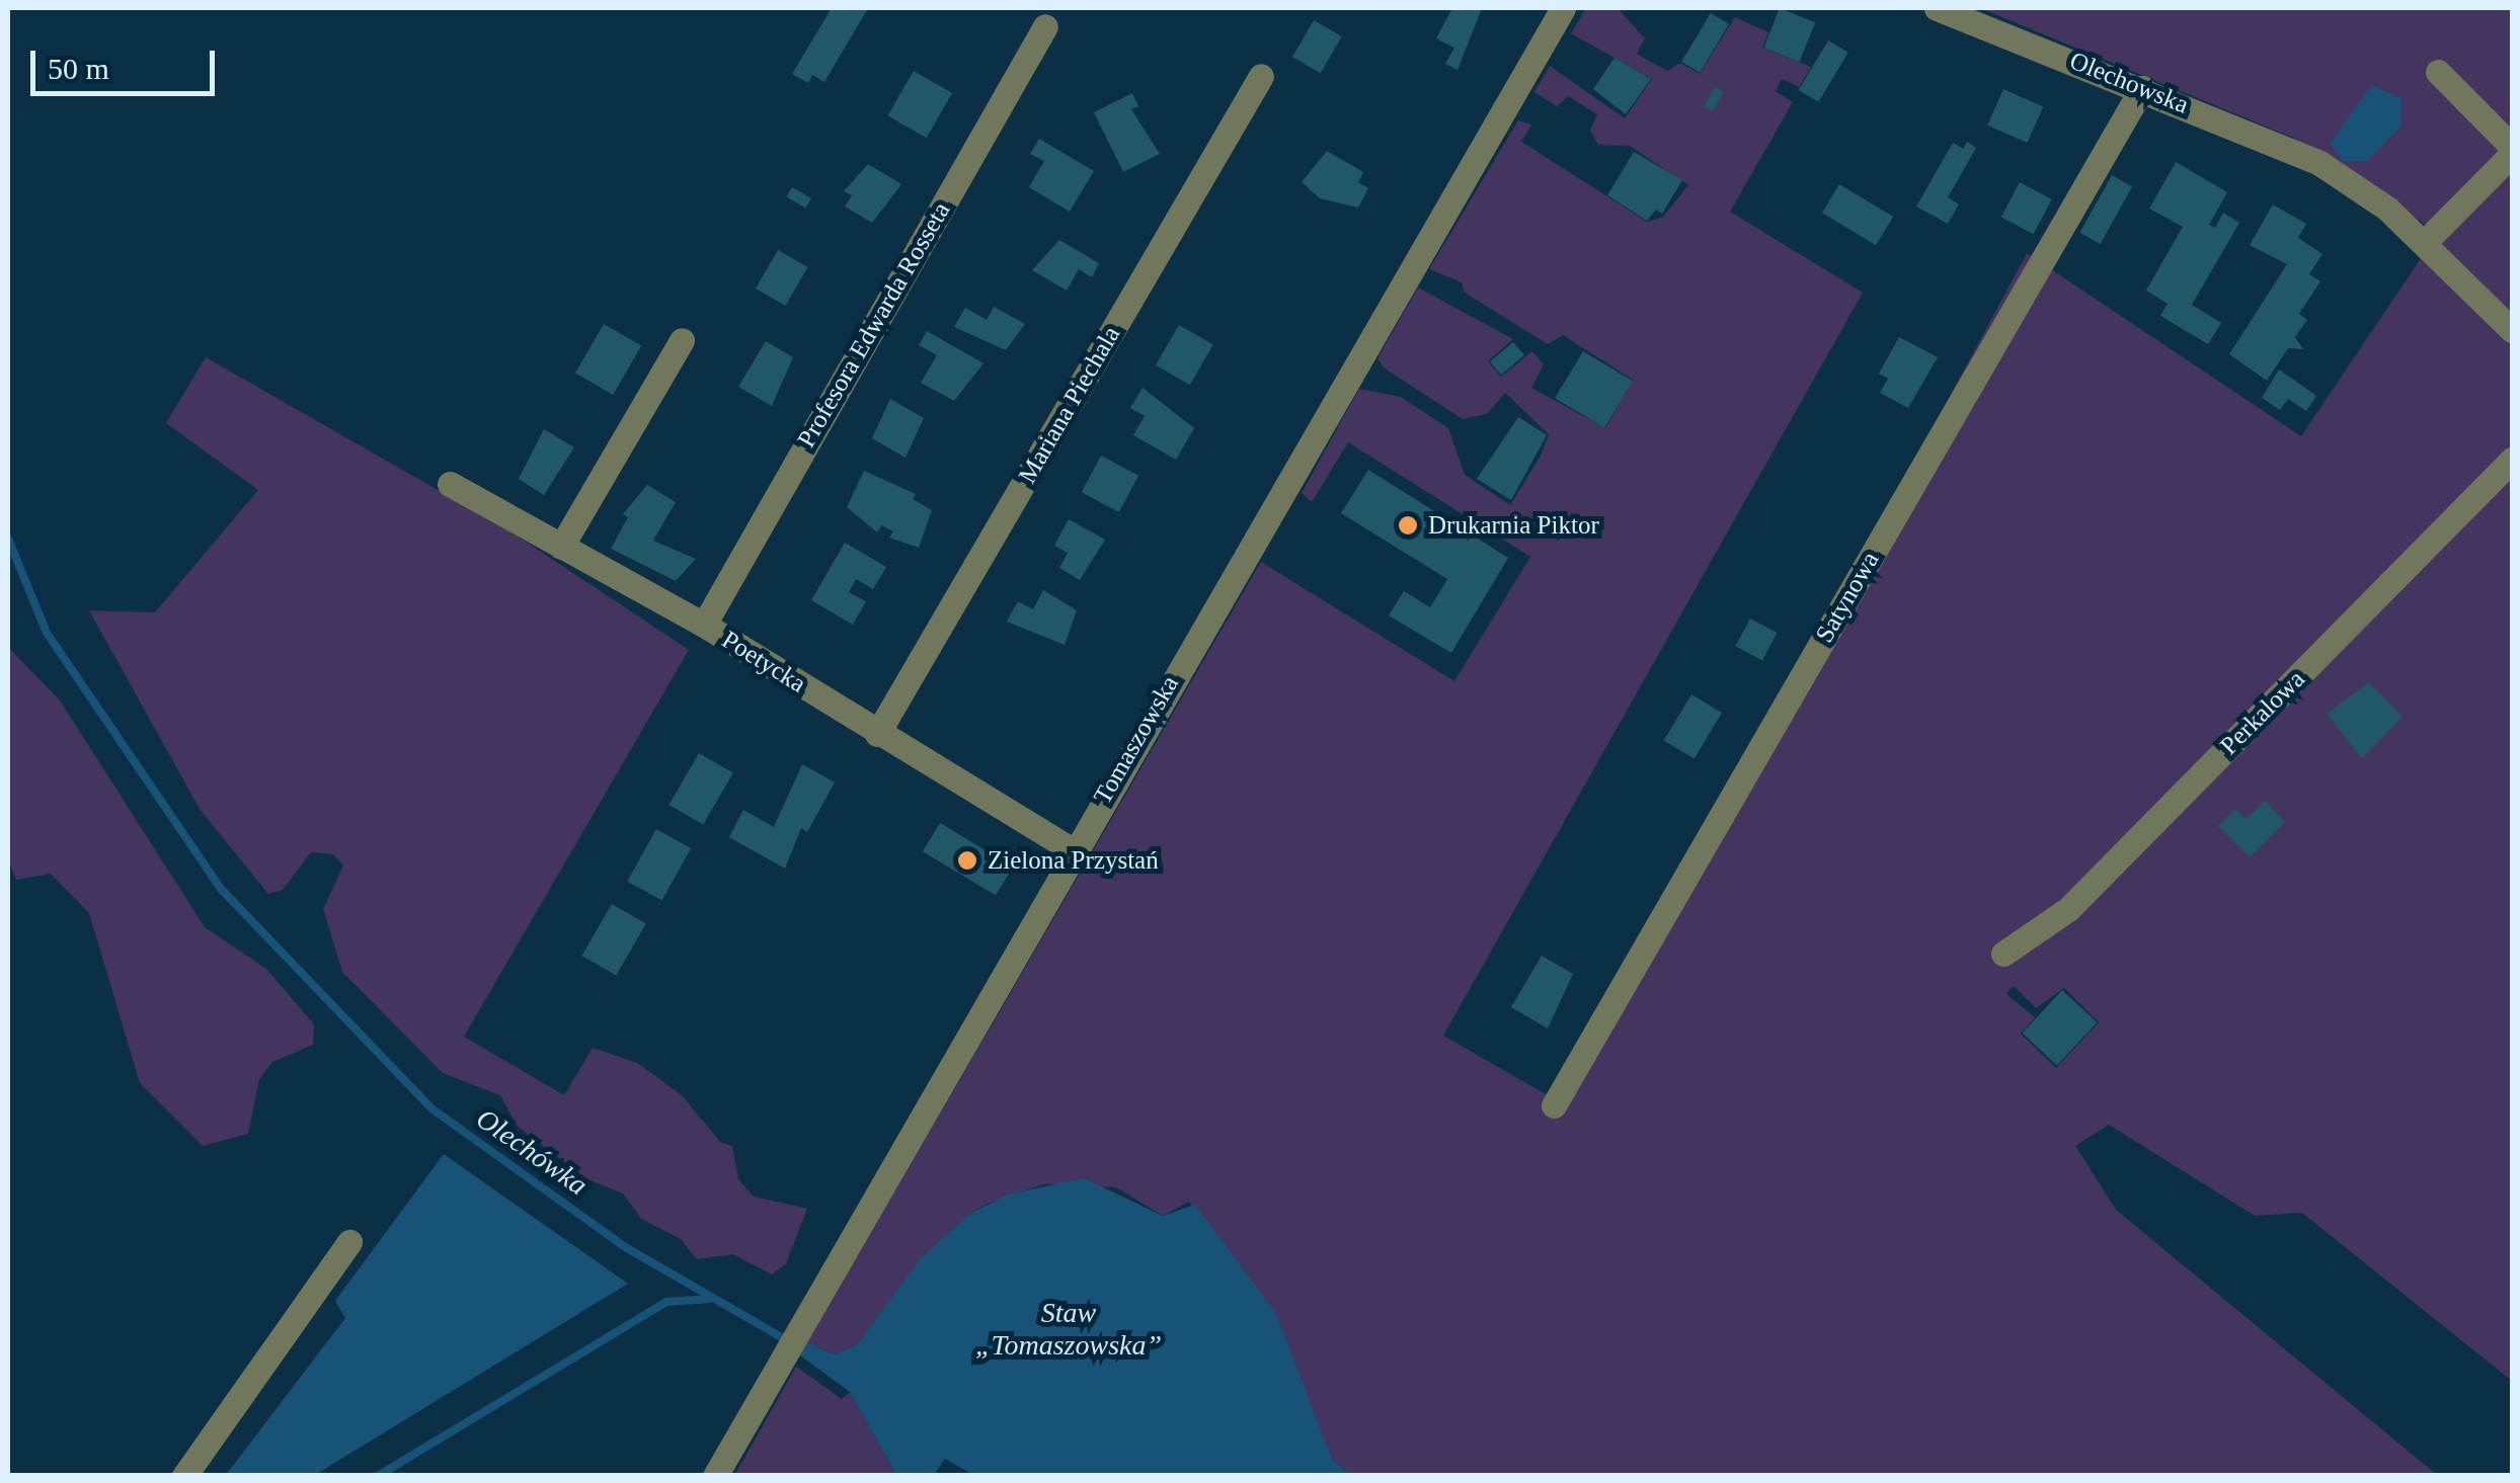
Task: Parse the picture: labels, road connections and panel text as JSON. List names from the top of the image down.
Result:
{
  "streets": {
    "street": [
      "Olechowska",
      "Profesora Edwarda Rosseta",
      "Mariana Piechala",
      "Satynowa",
      "Poetycka",
      "Perkalowa",
      "Tomaszowska"
    ]
  },
  "crossings": [
    ["Olechowska", "Satynowa"],
    ["Profesora Edwarda Rosseta", "Poetycka"],
    ["Mariana Piechala", "Poetycka"],
    ["Poetycka", "Tomaszowska"]
  ],
  "water": ["Olechówka", "Staw „Tomaszowska”"],
  "places": ["Drukarnia Piktor", "Zielona Przystań"],
  "scale_bar": "50 m"
}
